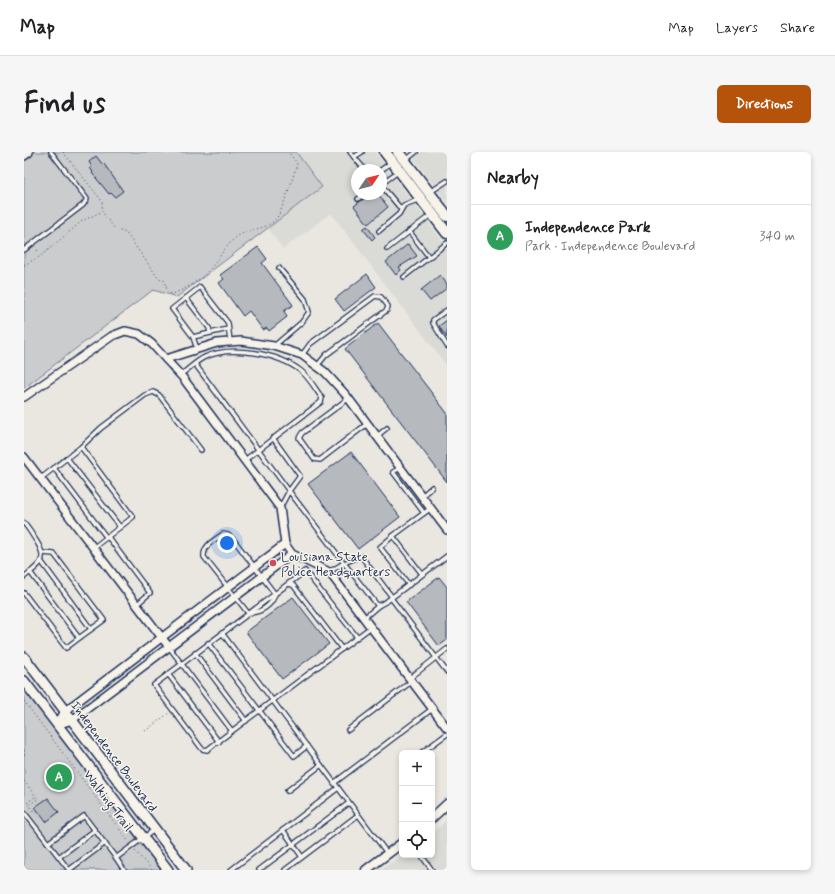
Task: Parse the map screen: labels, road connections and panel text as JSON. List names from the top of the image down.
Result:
{
  "streets": {
    "main road": ["Independence Boulevard"],
    "path": ["Walking Trail"]
  },
  "places": ["Louisiana State Police Headquarters"],
  "north": "top right",
  "page": {
    "header": "Map",
    "nav": ["Map", "Layers", "Share"],
    "buttons": "Directions",
    "title": "Find us",
    "heading": "Nearby",
    "list": [
      {
        "mark": "A",
        "name": "Independence Park",
        "note": "Park · Independence Boulevard",
        "value": "340 m"
      }
    ],
    "map_buttons": ["+", "−"],
    "pins": "A"
  }
}
